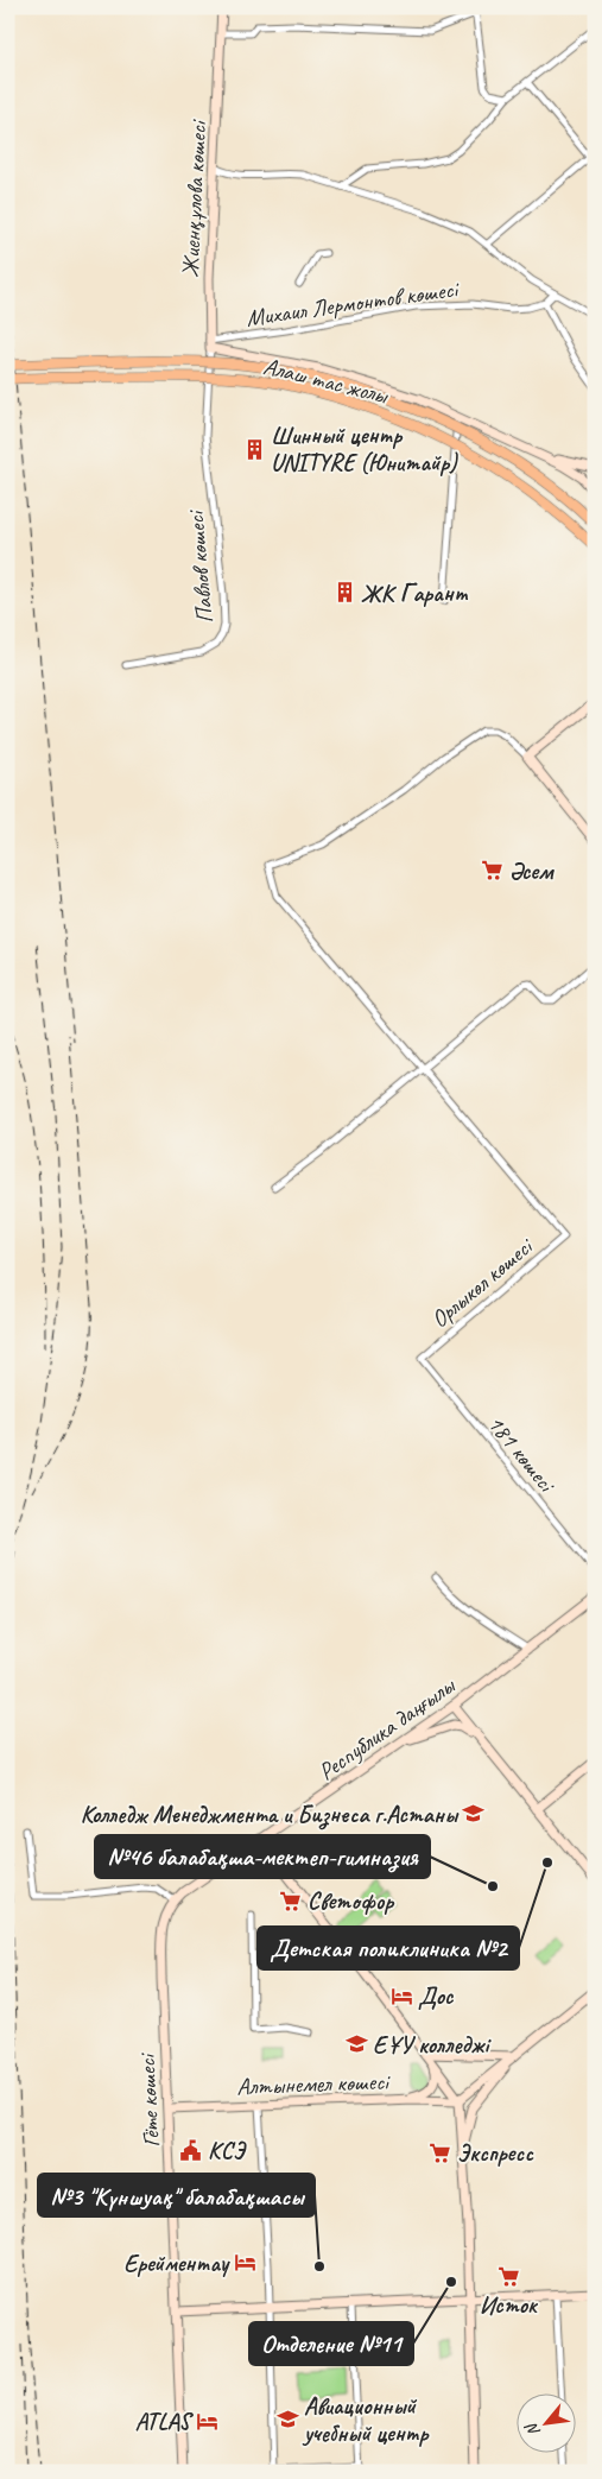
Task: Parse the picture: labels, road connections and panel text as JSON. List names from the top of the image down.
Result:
{
  "streets": {
    "main road": ["Алаш тас жолы"],
    "street": [
      "Жиенқұлова көшесі",
      "Михаил Лермонтов көшесі",
      "Павлов көшесі",
      "Орлыкөл көшесі",
      "181 көшесі",
      "Республика даңғылы",
      "Алтынемел көшесі",
      "Гёте көшесі"
    ]
  },
  "crossings": [
    ["Жиенқұлова көшесі", "Михаил Лермонтов көшесі"],
    ["Жиенқұлова көшесі", "Павлов көшесі"],
    ["Орлыкөл көшесі", "181 көшесі"],
    ["Республика даңғылы", "Гёте көшесі"],
    ["Алтынемел көшесі", "Гёте көшесі"]
  ],
  "places": {
    "building": ["Шинный центр UNITYRE (Юнитайр)", "ЖК Гарант"],
    "supermarket": [
      "Әсем",
      "Светофор",
      "Экспресс",
      "Исток"
    ],
    "school or university": ["Колледж Менеджмента и Бизнеса г.Астаны", "ЕҰУ колледжі", "Авиационный учебный центр"],
    "other": [
      "Детская поликлиника №2",
      "№46 балабақша-мектеп-гимназия",
      "№3 \"Күншуақ\" балабақшасы",
      "Отделение №11"
    ],
    "hotel": ["Дос", "Ерейментау", "ATLAS"],
    "public building": ["КСЭ"]
  },
  "north": "bottom left"
}
